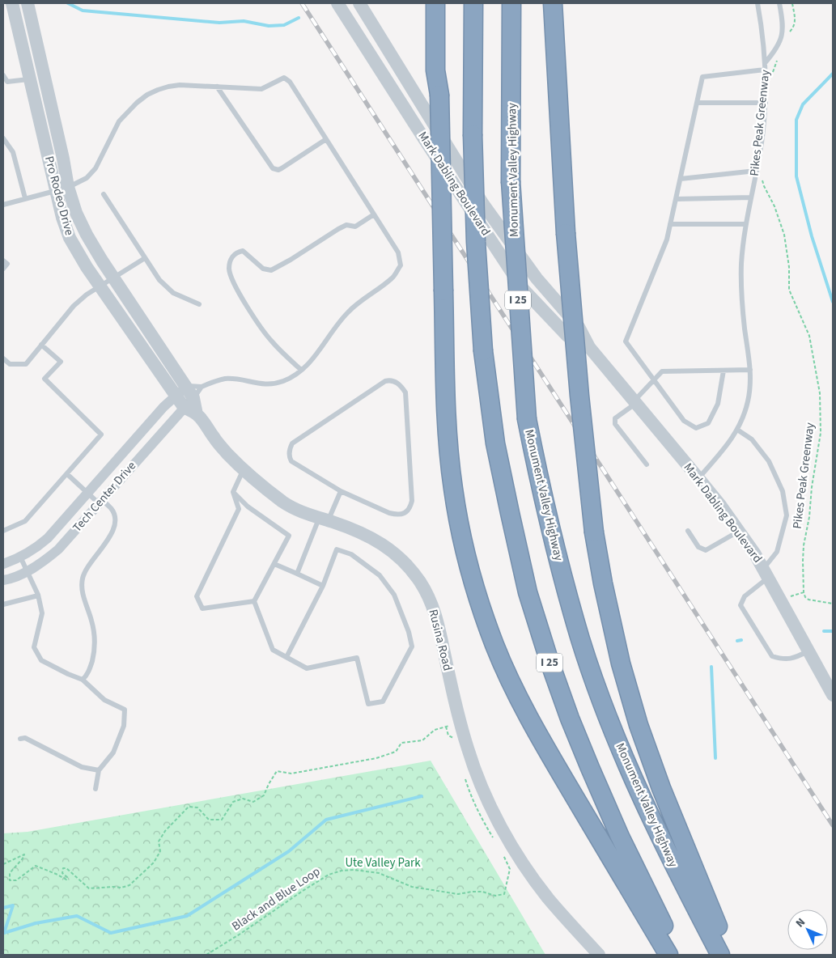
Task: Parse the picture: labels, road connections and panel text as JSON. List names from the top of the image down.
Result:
{
  "streets": {
    "highway": ["Monument Valley Highway", "I 25"],
    "street": [
      "Mark Dabling Boulevard",
      "Pro Rodeo Drive",
      "Tech Center Drive",
      "Rusina Road"
    ],
    "path": ["Pikes Peak Greenway", "Black and Blue Loop"]
  },
  "crossings": [
    ["Pro Rodeo Drive", "Tech Center Drive"],
    ["Pro Rodeo Drive", "Rusina Road"],
    ["Tech Center Drive", "Rusina Road"]
  ],
  "parks": ["Ute Valley Park"],
  "north": "top left"
}
